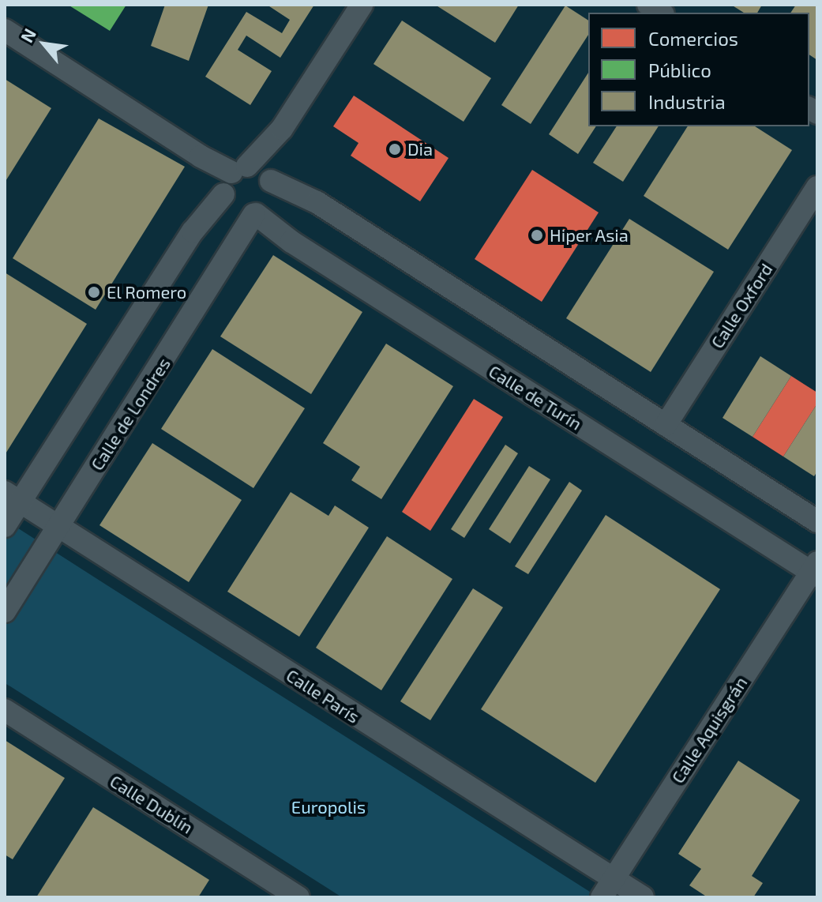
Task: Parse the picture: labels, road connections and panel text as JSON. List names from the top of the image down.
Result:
{
  "streets": {
    "street": [
      "Calle Oxford",
      "Calle de Turín",
      "Calle de Londres",
      "Calle París",
      "Calle Aquisgrán",
      "Calle Dublín"
    ]
  },
  "crossings": [
    ["Calle de Turín", "Calle de Londres"],
    ["Calle de Turín", "Calle Aquisgrán"],
    ["Calle de Londres", "Calle París"],
    ["Calle París", "Calle Aquisgrán"]
  ],
  "parks": ["Europolis"],
  "places": ["Dia", "Hiper Asia", "El Romero"],
  "legend": ["Comercios", "Público", "Industria"],
  "north": "top left"
}
